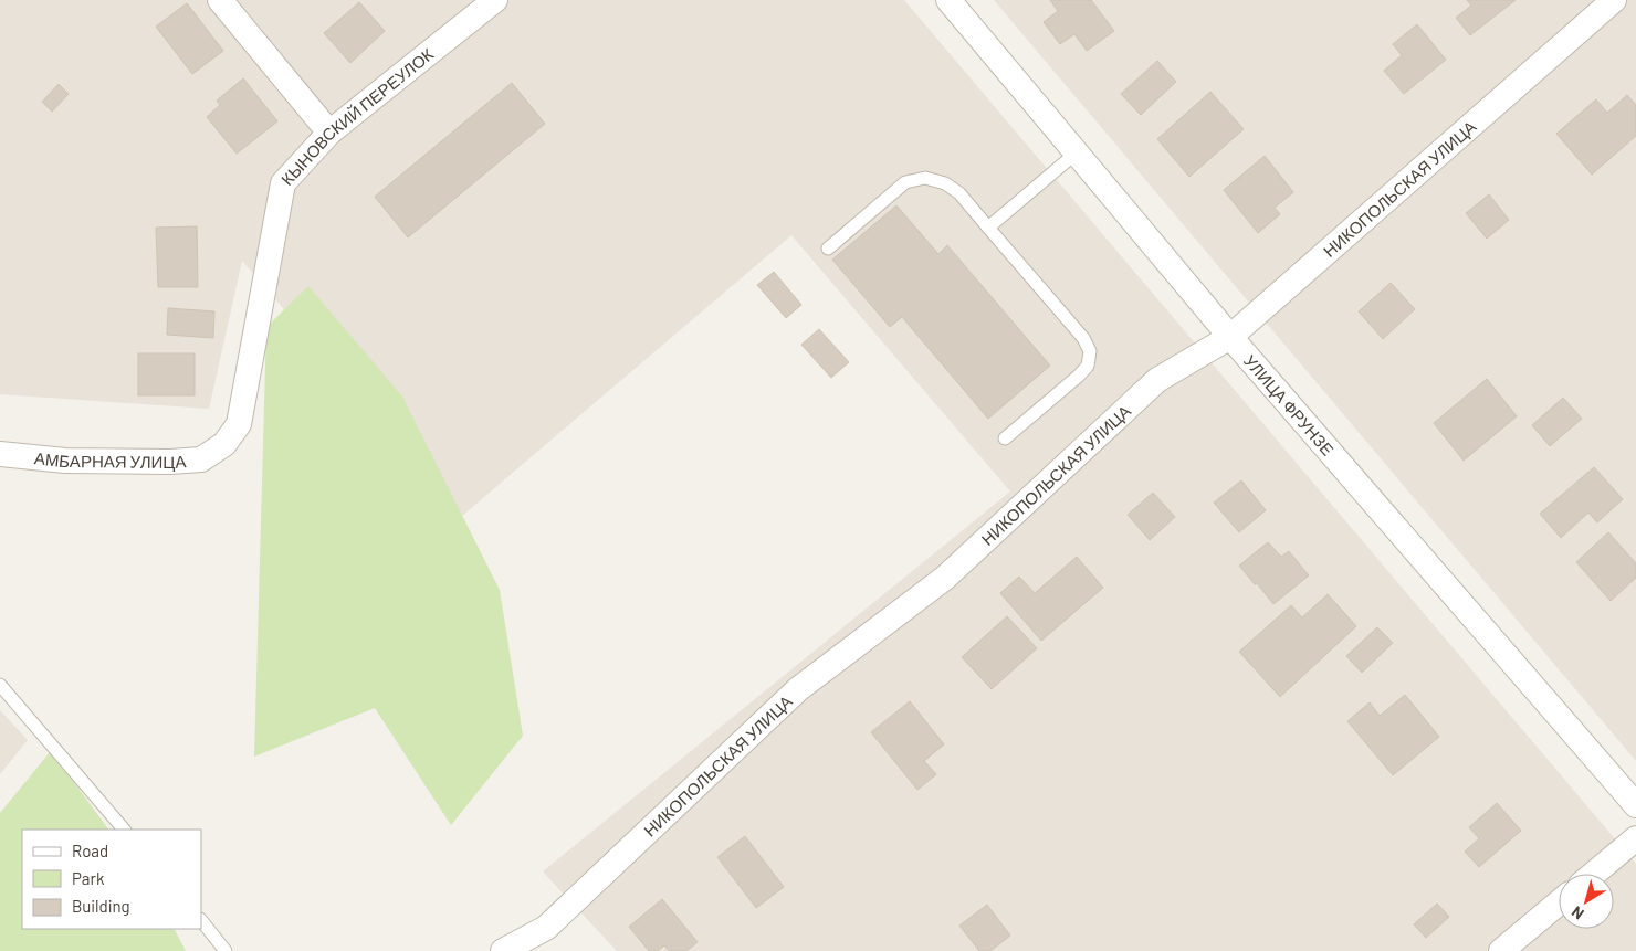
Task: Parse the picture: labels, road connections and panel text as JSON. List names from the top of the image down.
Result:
{
  "streets": {
    "street": [
      "КЫНОВСКИЙ ПЕРЕУЛОК",
      "НИКОПОЛЬСКАЯ УЛИЦА",
      "УЛИЦА ФРУНЗЕ",
      "АМБАРНАЯ УЛИЦА"
    ]
  },
  "crossings": [
    ["КЫНОВСКИЙ ПЕРЕУЛОК", "АМБАРНАЯ УЛИЦА"],
    ["НИКОПОЛЬСКАЯ УЛИЦА", "УЛИЦА ФРУНЗЕ"]
  ],
  "legend": ["Road", "Park", "Building"],
  "north": "bottom left"
}
